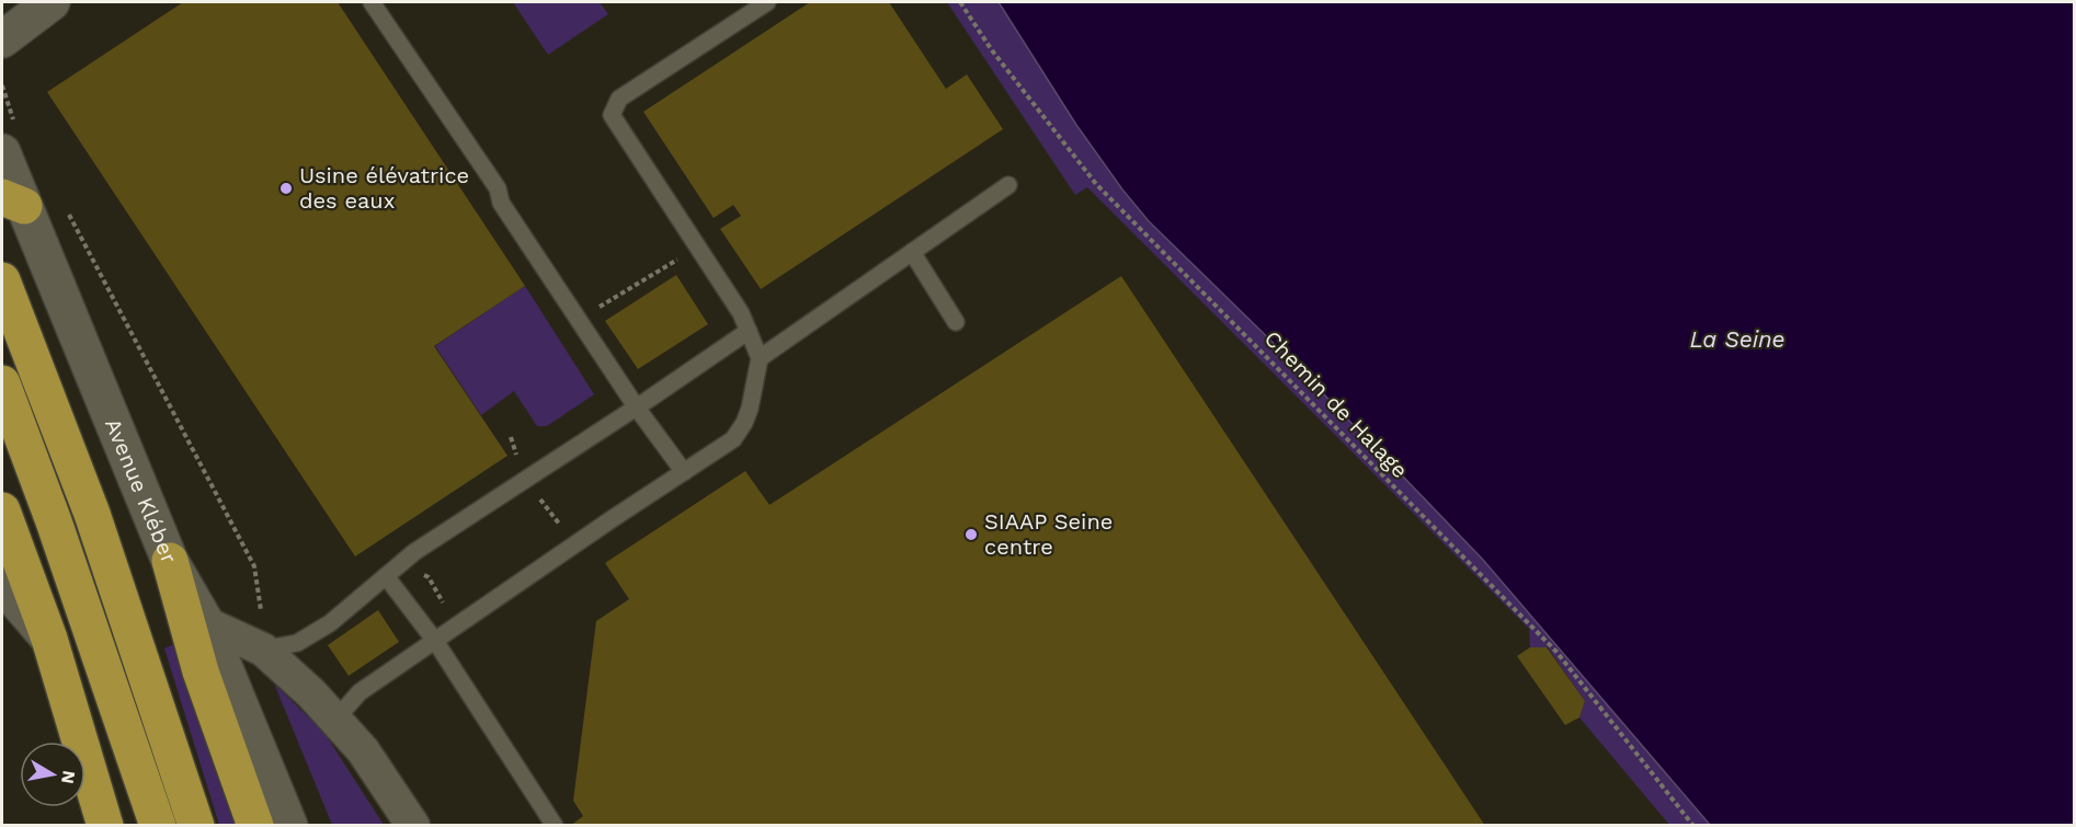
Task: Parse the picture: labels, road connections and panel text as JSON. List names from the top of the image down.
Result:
{
  "streets": {
    "street": ["Avenue Kléber"],
    "path": ["Chemin de Halage"]
  },
  "water": ["La Seine"],
  "places": ["Usine élévatrice des eaux", "SIAAP Seine centre"],
  "north": "right"
}
